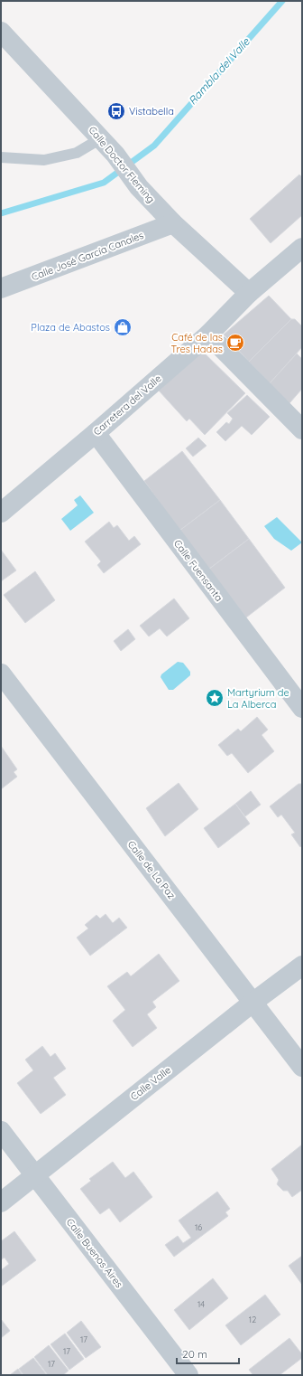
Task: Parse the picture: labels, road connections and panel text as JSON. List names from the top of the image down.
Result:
{
  "streets": {
    "street": [
      "Calle Doctor Fleming",
      "Calle José García Canales",
      "Carretera del Valle",
      "Calle Fuensanta",
      "Calle de La Paz",
      "Calle Valle",
      "Calle Buenos Aires"
    ]
  },
  "crossings": [
    ["Calle Doctor Fleming", "Calle José García Canales"],
    ["Calle Doctor Fleming", "Carretera del Valle"],
    ["Carretera del Valle", "Calle Fuensanta"],
    ["Calle de La Paz", "Calle Valle"],
    ["Calle Valle", "Calle Buenos Aires"]
  ],
  "water": ["Rambla del Valle"],
  "places": {
    "bus stop": ["Vistabella"],
    "shop": ["Plaza de Abastos"],
    "cafe": ["Café de las Tres Hadas"],
    "place": ["Martyrium de La Alberca"]
  },
  "house_numbers": [
    "16",
    "14",
    "12",
    "17",
    "17",
    "17"
  ],
  "scale_bar": "20 m"
}
